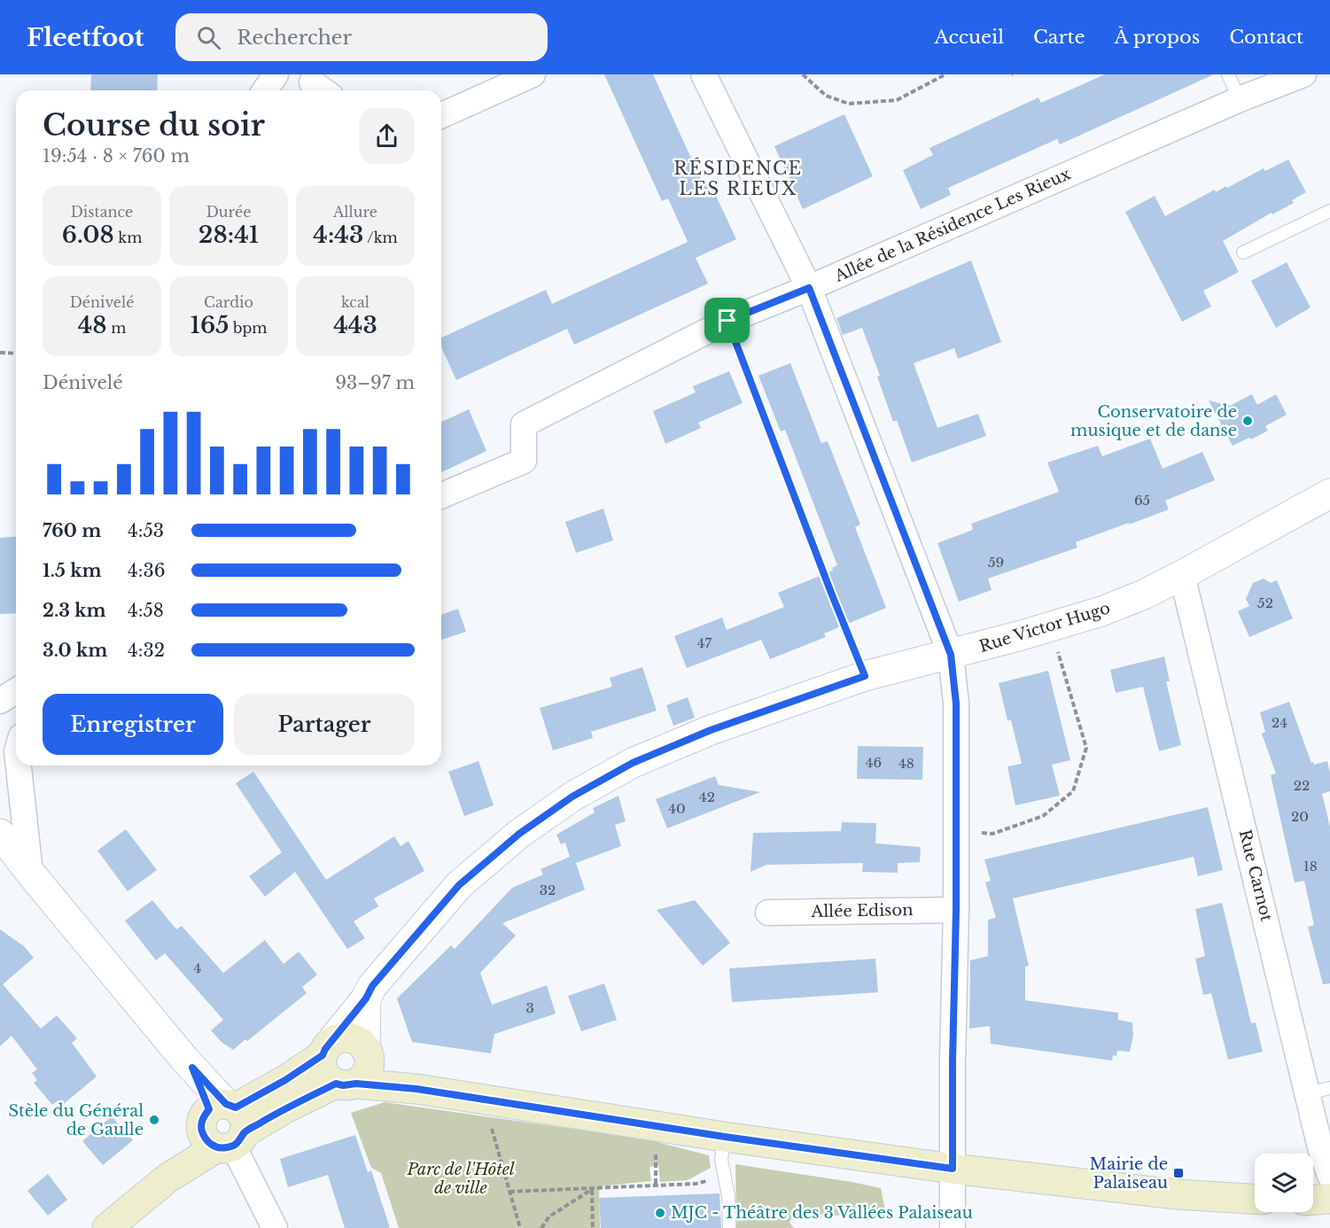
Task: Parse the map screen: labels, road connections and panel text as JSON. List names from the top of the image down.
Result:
{
  "streets": {
    "main road": ["Rue Victor Hugo"],
    "street": ["Allée de la Résidence Les Rieux", "Rue Carnot", "Allée Edison"]
  },
  "crossings": [
    ["Rue Victor Hugo", "Rue Carnot"]
  ],
  "districts": ["RÉSIDENCE LES RIEUX"],
  "parks": ["Parc de l'Hôtel de ville"],
  "places": {
    "other": ["Conservatoire de musique et de danse", "Stèle du Général de Gaulle", "MJC - Théâtre des 3 Vallées Palaiseau"],
    "transit": ["Mairie de Palaiseau"]
  },
  "house_numbers": [
    "65",
    "59",
    "52",
    "47",
    "24",
    "46",
    "48",
    "22",
    "42",
    "40",
    "20",
    "18",
    "32",
    "4",
    "3"
  ],
  "page": {
    "header": "Fleetfoot",
    "search": "Rechercher",
    "nav": [
      "Accueil",
      "Carte",
      "À propos",
      "Contact"
    ],
    "heading": ["Course du soir", "19:54 · 8 × 760 m"],
    "stats": [
      ["Distance", "6.08 km"],
      ["Durée", "28:41"],
      ["Allure", "4:43 /km"],
      ["Dénivelé", "48 m"],
      ["Cardio", "165 bpm"],
      ["kcal", "443"]
    ],
    "chart": ["Dénivelé", "93–97 m"],
    "list": [
      {
        "name": "760 m",
        "note": "4:53"
      },
      {
        "name": "1.5 km",
        "note": "4:36"
      },
      {
        "name": "2.3 km",
        "note": "4:58"
      },
      {
        "name": "3.0 km",
        "note": "4:32"
      }
    ],
    "buttons": ["Enregistrer", "Partager"]
  }
}
